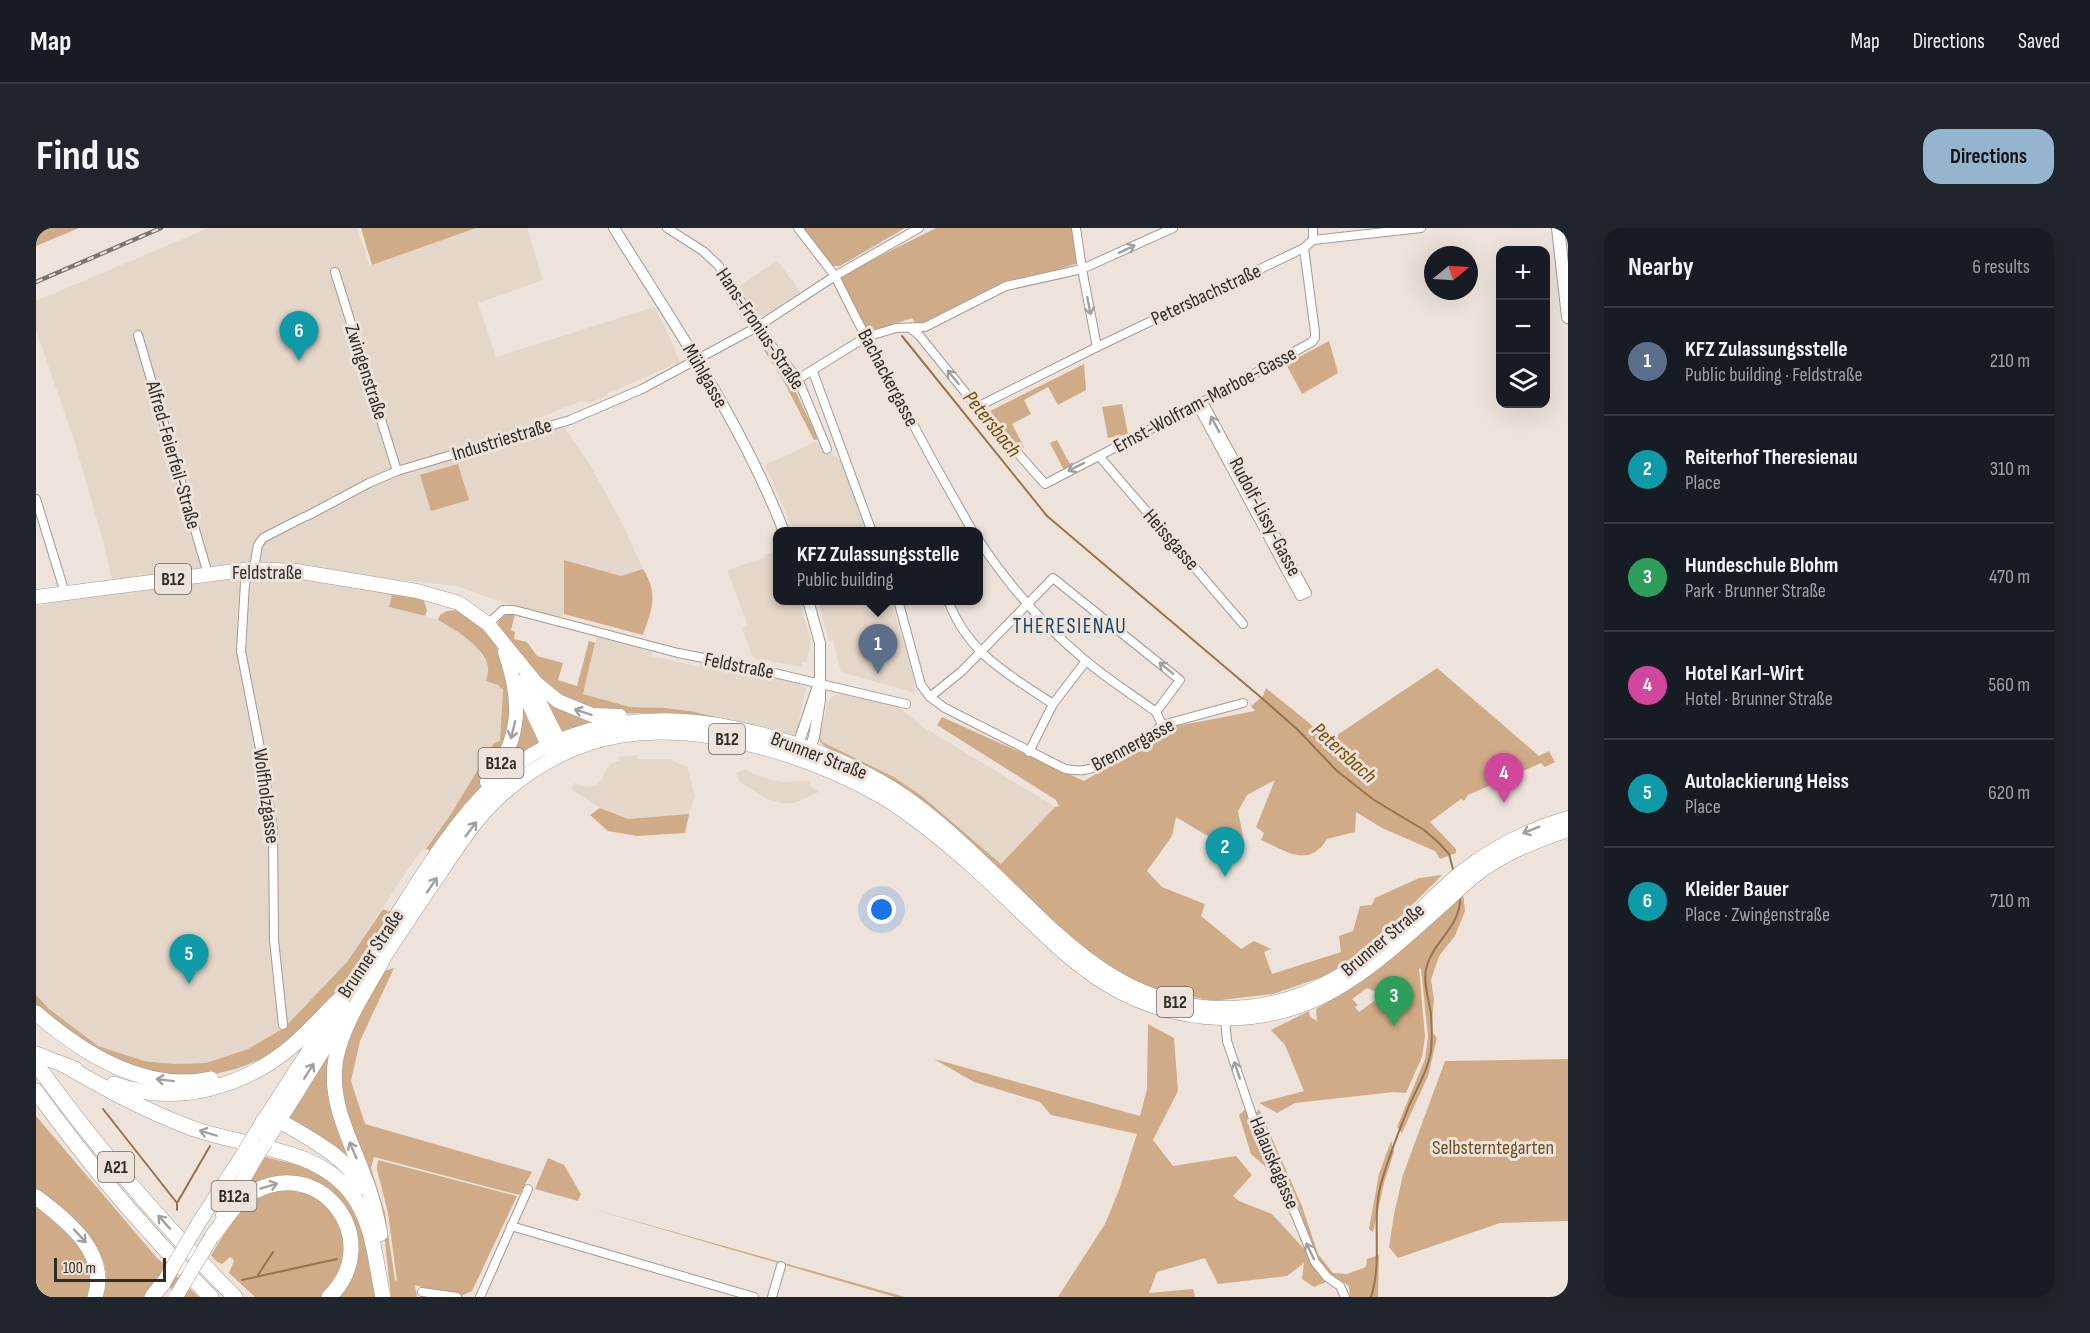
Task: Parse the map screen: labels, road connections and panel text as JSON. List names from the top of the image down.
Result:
{
  "streets": {
    "highway": ["A21"],
    "main road": [
      "Feldstraße",
      "B12",
      "Brunner Straße",
      "B12a"
    ],
    "street": [
      "Petersbachstraße",
      "Hans-Fronius-Straße",
      "Zwingenstraße",
      "Mühlgasse",
      "Bachackergasse",
      "Ernst-Wolfram-Marboe-Gasse",
      "Industriestraße",
      "Alfred-Feierfeil-Straße",
      "Rudolf-Lissy-Gasse",
      "Heissgasse",
      "Brennergasse",
      "Wolfholzgasse",
      "Halauskagasse"
    ]
  },
  "crossings": [
    ["Petersbachstraße", "Ernst-Wolfram-Marboe-Gasse"],
    ["Hans-Fronius-Straße", "Industriestraße"],
    ["Zwingenstraße", "Industriestraße"],
    ["Mühlgasse", "Industriestraße"],
    ["Bachackergasse", "Industriestraße"],
    ["Ernst-Wolfram-Marboe-Gasse", "Rudolf-Lissy-Gasse"],
    ["Ernst-Wolfram-Marboe-Gasse", "Heissgasse"],
    ["Industriestraße", "Feldstraße"],
    ["Industriestraße", "Wolfholzgasse"],
    ["Alfred-Feierfeil-Straße", "Feldstraße"],
    ["Feldstraße", "B12a"],
    ["Feldstraße", "Wolfholzgasse"],
    ["Brunner Straße", "B12a"],
    ["Brunner Straße", "Halauskagasse"]
  ],
  "one_way": ["Halauskagasse"],
  "districts": ["THERESIENAU"],
  "water": ["Petersbach"],
  "parks": ["Selbsterntegarten"],
  "scale_bar": "100 m",
  "north": "right",
  "page": {
    "header": "Map",
    "nav": ["Map", "Directions", "Saved"],
    "buttons": "Directions",
    "title": "Find us",
    "heading": ["Nearby", "6 results"],
    "map_buttons": ["+", "−"],
    "list": [
      {
        "mark": "1",
        "name": "KFZ Zulassungsstelle",
        "note": "Public building · Feldstraße",
        "value": "210 m"
      },
      {
        "mark": "2",
        "name": "Reiterhof Theresienau",
        "note": "Place",
        "value": "310 m"
      },
      {
        "mark": "3",
        "name": "Hundeschule Blohm",
        "note": "Park · Brunner Straße",
        "value": "470 m"
      },
      {
        "mark": "4",
        "name": "Hotel Karl-Wirt",
        "note": "Hotel · Brunner Straße",
        "value": "560 m"
      },
      {
        "mark": "5",
        "name": "Autolackierung Heiss",
        "note": "Place",
        "value": "620 m"
      },
      {
        "mark": "6",
        "name": "Kleider Bauer",
        "note": "Place · Zwingenstraße",
        "value": "710 m"
      }
    ],
    "pins": [
      "6",
      "1",
      "4",
      "2",
      "5",
      "3"
    ],
    "popup": ["KFZ Zulassungsstelle", "Public building"],
    "scale": "100 m"
  }
}
